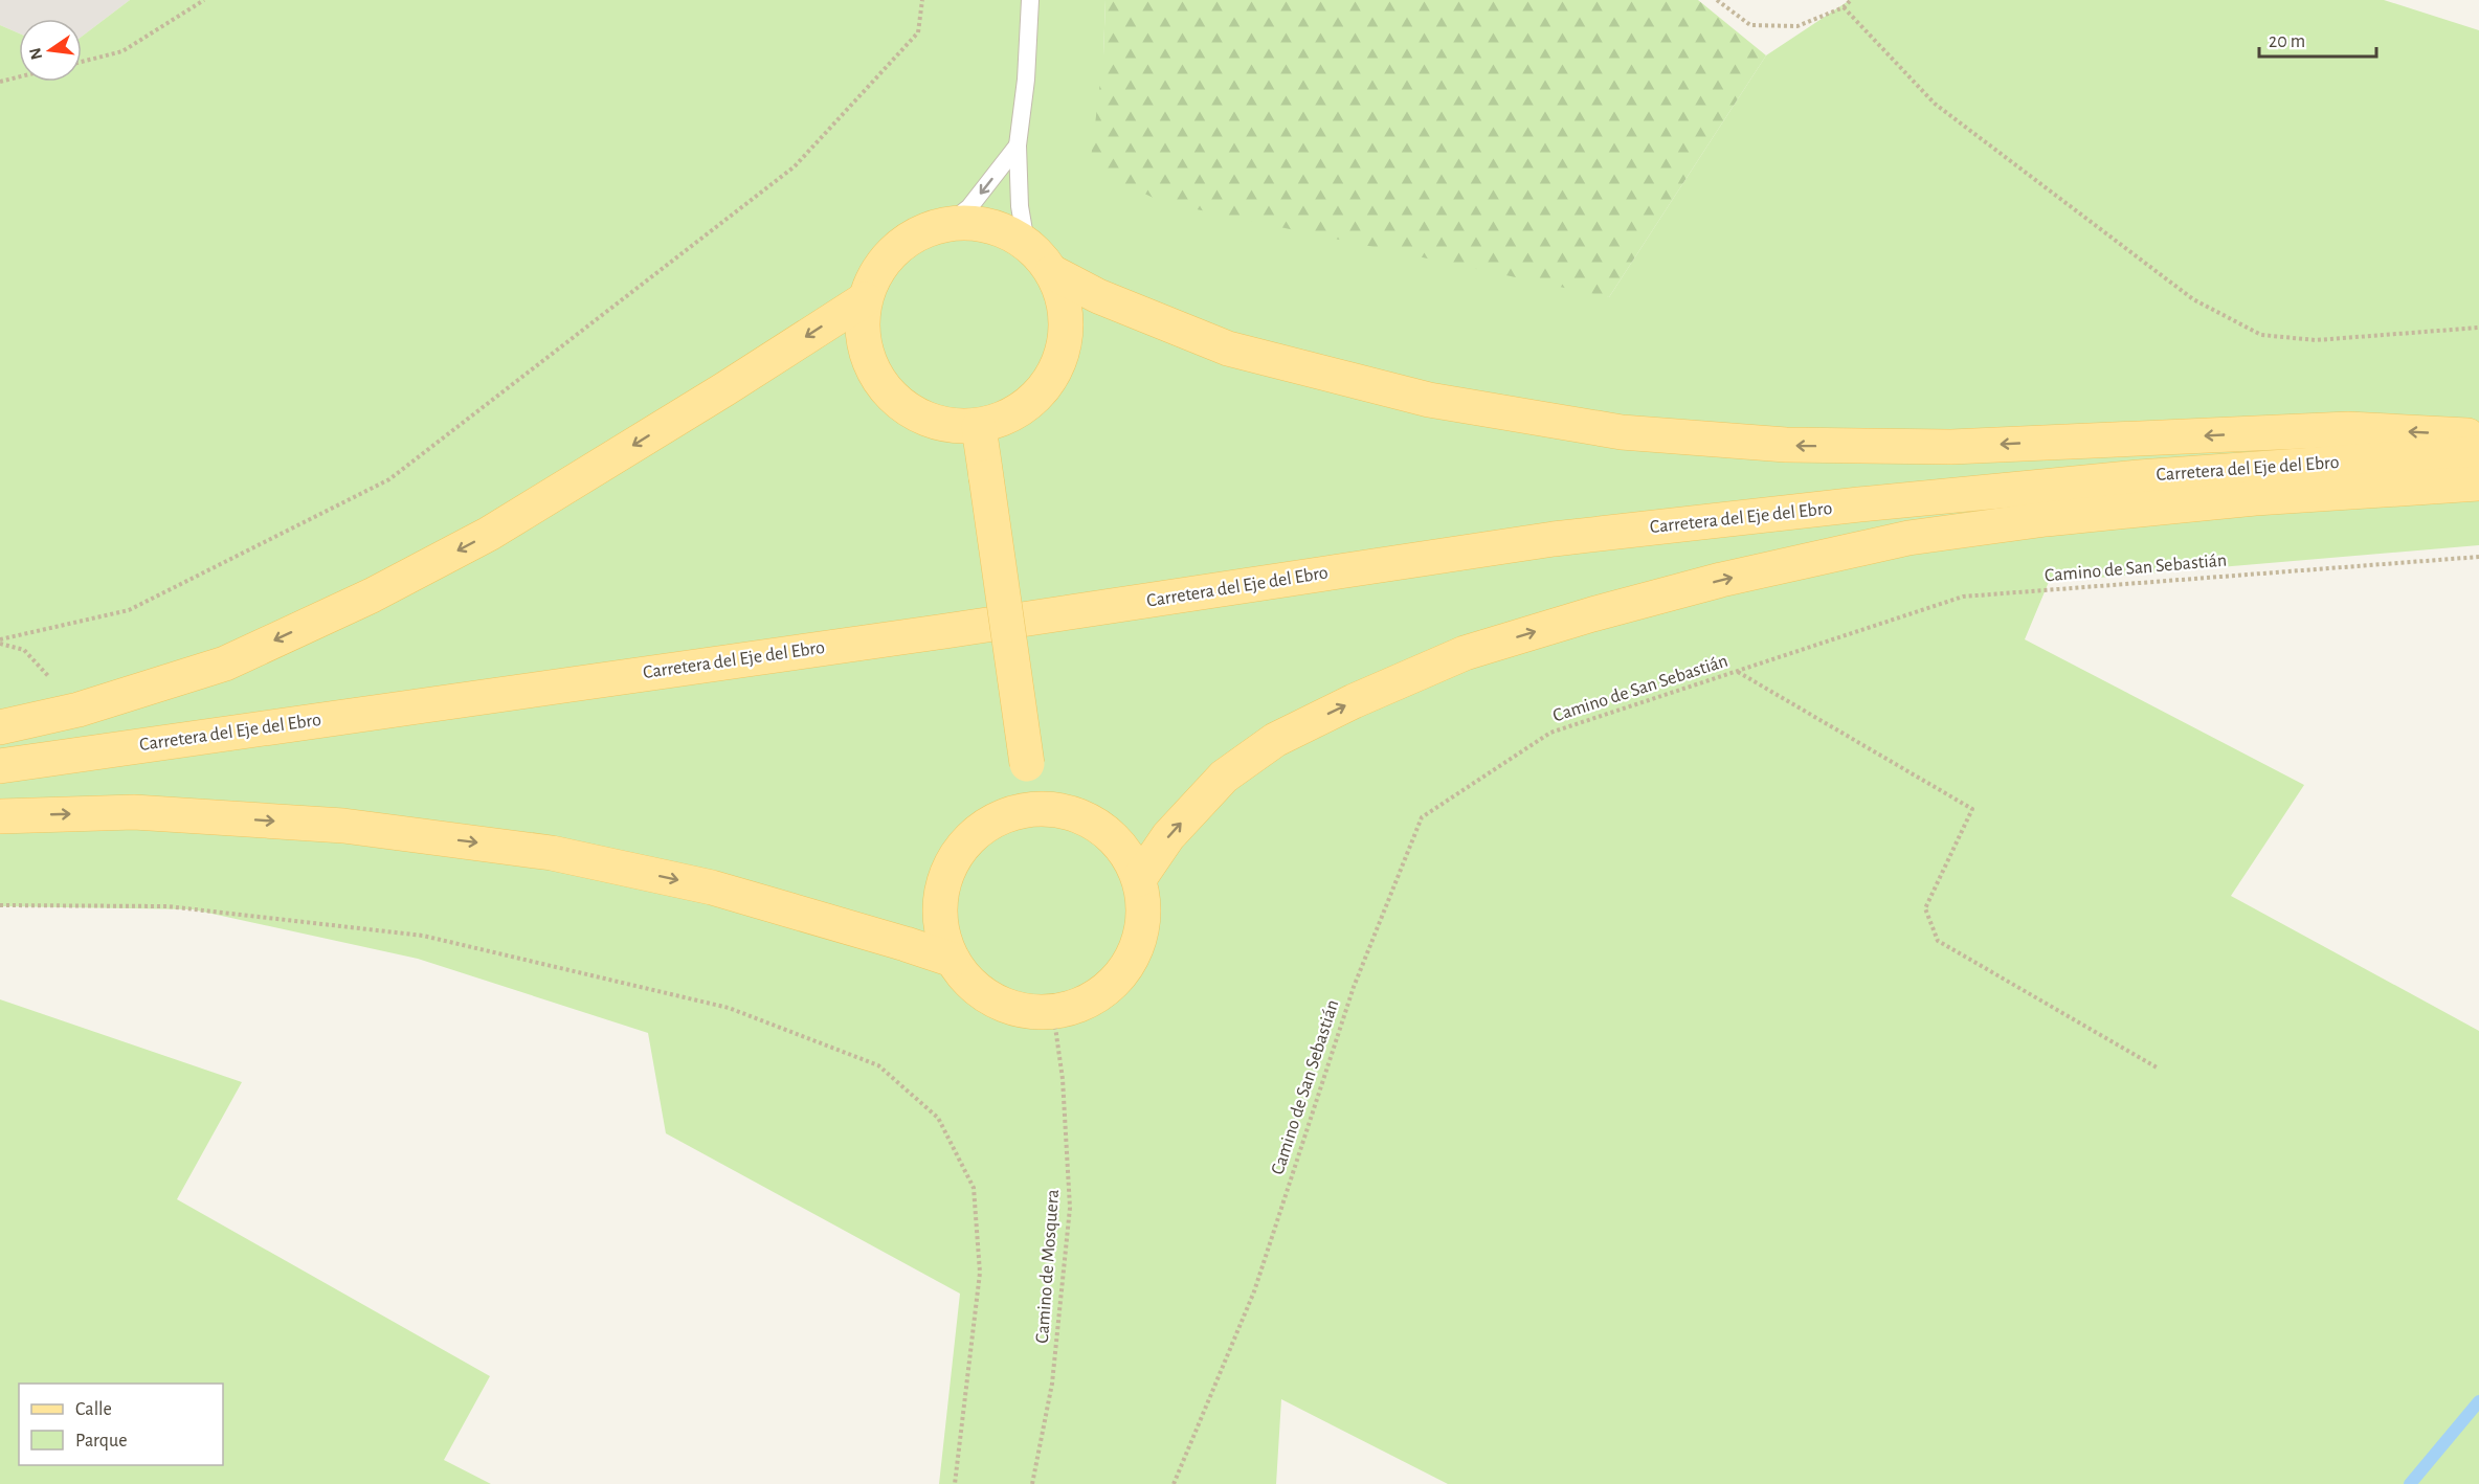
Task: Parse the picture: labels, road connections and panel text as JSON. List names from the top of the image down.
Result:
{
  "streets": {
    "main road": ["Carretera del Eje del Ebro"],
    "path": ["Camino de San Sebastián", "Camino de Mosquera"]
  },
  "legend": ["Calle", "Parque"],
  "scale_bar": "20 m",
  "north": "left"
}
